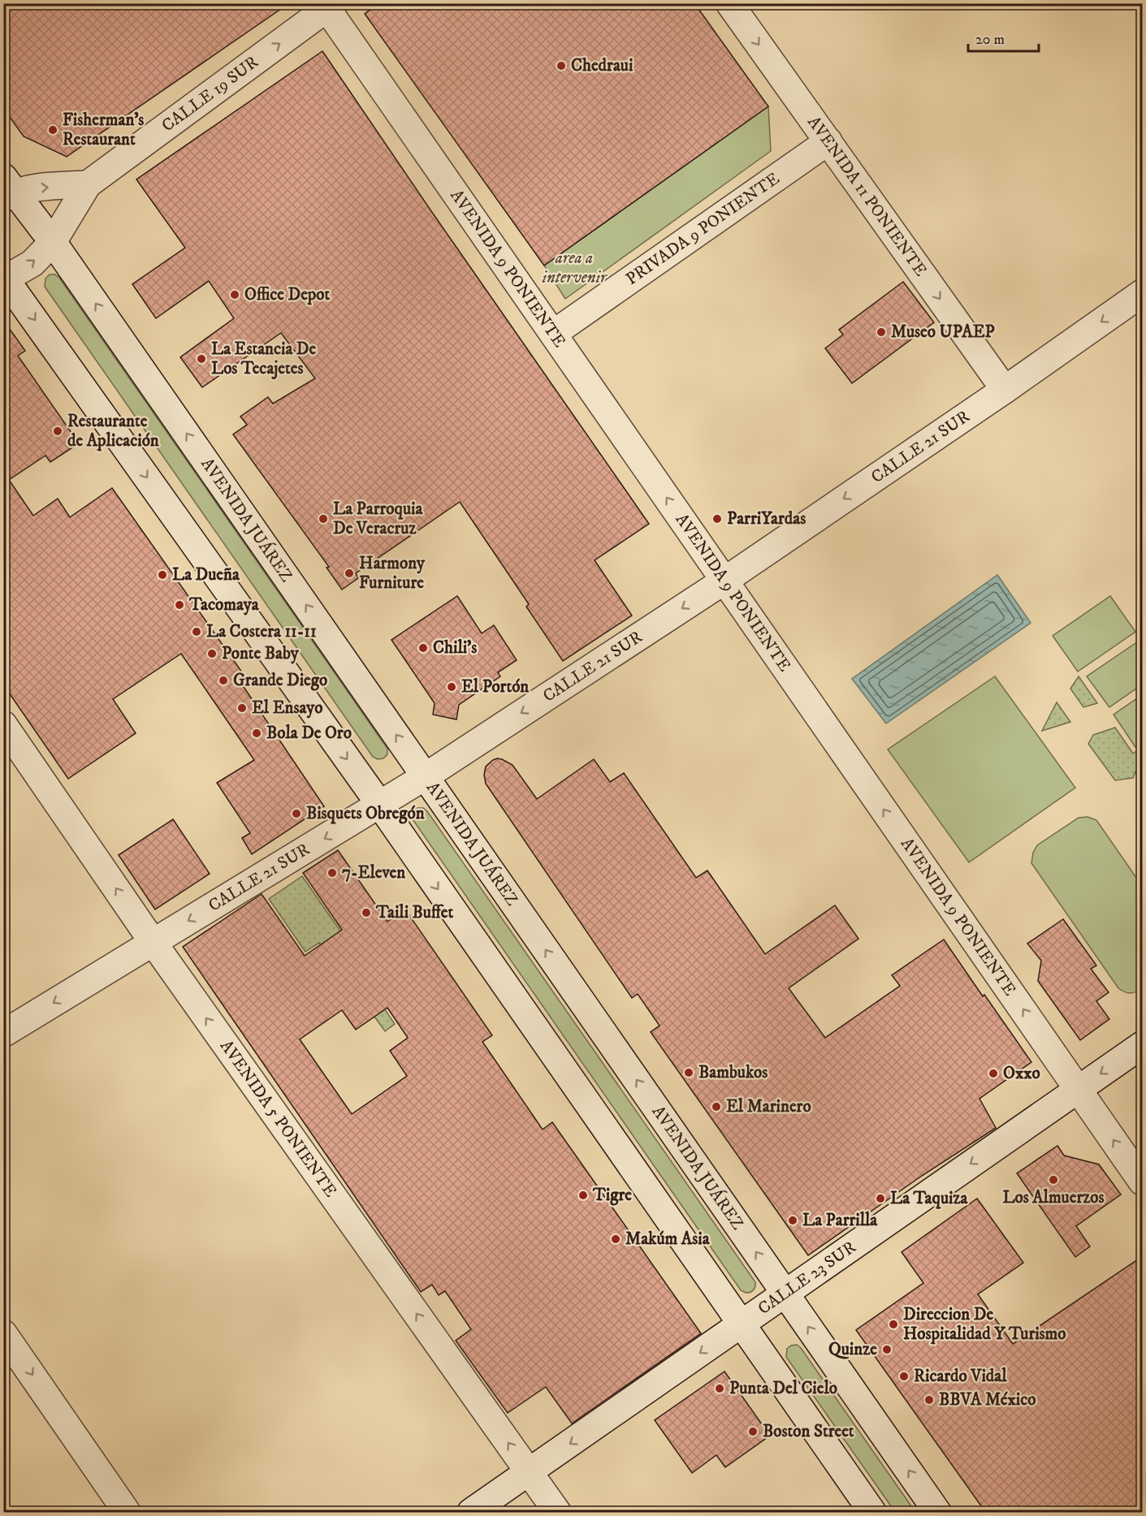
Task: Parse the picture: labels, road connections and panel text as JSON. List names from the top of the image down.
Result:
{
  "streets": {
    "street": [
      "CALLE 19 SUR",
      "AVENIDA 11 PONIENTE",
      "PRIVADA 9 PONIENTE",
      "AVENIDA 9 PONIENTE",
      "CALLE 21 SUR",
      "AVENIDA JUÁREZ",
      "AVENIDA 5 PONIENTE",
      "CALLE 23 SUR"
    ]
  },
  "crossings": [
    ["CALLE 19 SUR", "AVENIDA 9 PONIENTE"],
    ["CALLE 19 SUR", "AVENIDA JUÁREZ"],
    ["AVENIDA 11 PONIENTE", "PRIVADA 9 PONIENTE"],
    ["AVENIDA 11 PONIENTE", "CALLE 21 SUR"],
    ["PRIVADA 9 PONIENTE", "AVENIDA 9 PONIENTE"],
    ["AVENIDA 9 PONIENTE", "CALLE 21 SUR"],
    ["AVENIDA 9 PONIENTE", "CALLE 23 SUR"],
    ["CALLE 21 SUR", "AVENIDA JUÁREZ"],
    ["CALLE 21 SUR", "AVENIDA 5 PONIENTE"],
    ["AVENIDA JUÁREZ", "CALLE 23 SUR"],
    ["AVENIDA 5 PONIENTE", "CALLE 23 SUR"]
  ],
  "one_way": [
    "CALLE 19 SUR",
    "AVENIDA 11 PONIENTE",
    "AVENIDA 9 PONIENTE",
    "CALLE 21 SUR",
    "AVENIDA 5 PONIENTE",
    "CALLE 23 SUR"
  ],
  "parks": ["area a intervenir"],
  "places": [
    "Chedraui",
    "Fisherman’s Restaurant",
    "Office Depot",
    "Museo UPAEP",
    "La Estancia De Los Tecajetes",
    "Restaurante de Aplicación",
    "La Parroquia De Veracruz",
    "ParriYardas",
    "Harmony Furniture",
    "La Dueña",
    "Tacomaya",
    "La Costera 11-11",
    "Chili's",
    "Ponte Baby",
    "Grande Diego",
    "El Portón",
    "El Ensayo",
    "Bola De Oro",
    "Bisquets Obregón",
    "7-Eleven",
    "Taili Buffet",
    "Bambukos",
    "Oxxo",
    "El Marinero",
    "Los Almuerzos",
    "Tigre",
    "La Taquiza",
    "La Parrilla",
    "Makúm Asia",
    "Direccion De Hospitalidad Y Turismo",
    "Quinze",
    "Ricardo Vidal",
    "Punta Del Cielo",
    "BBVA México",
    "Boston Street"
  ],
  "scale_bar": "20 m"
}
